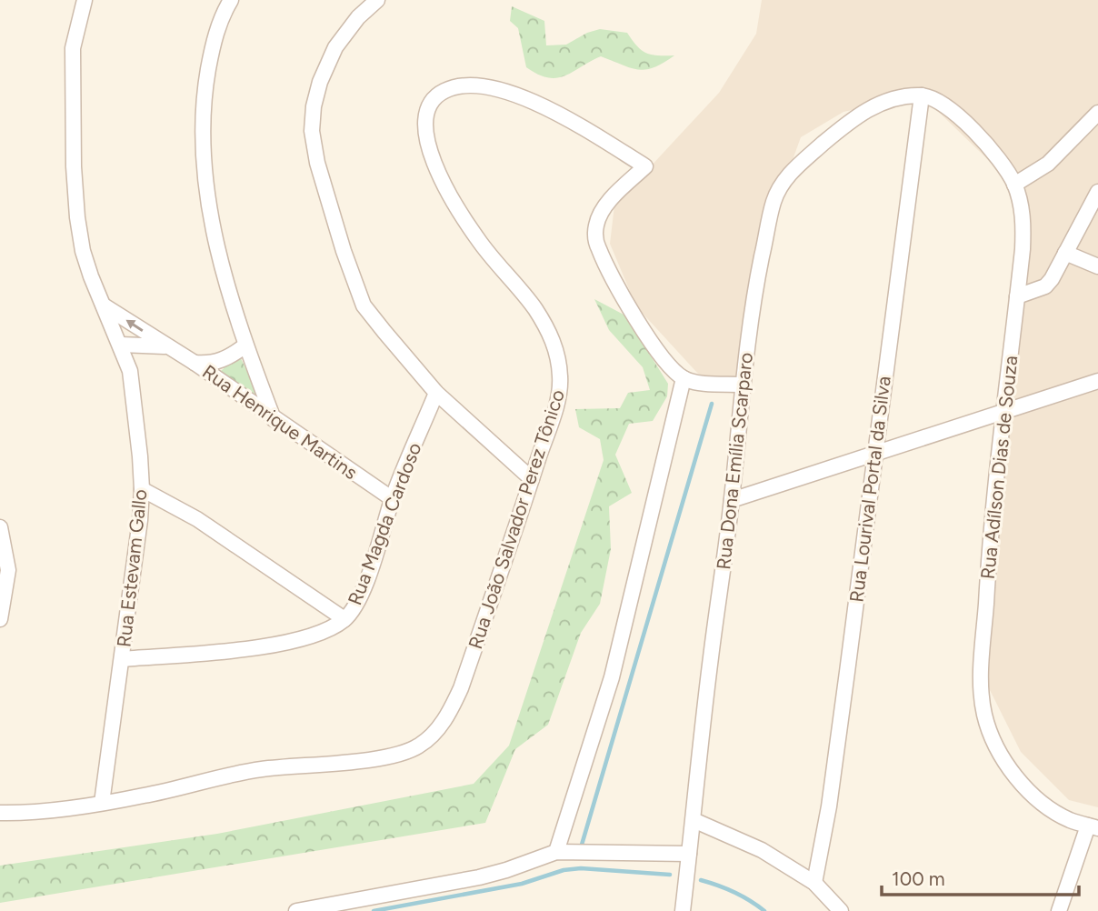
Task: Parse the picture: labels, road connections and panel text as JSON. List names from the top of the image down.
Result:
{
  "streets": {
    "street": [
      "Rua Henrique Martins",
      "Rua Dona Emília Scarparo",
      "Rua Adílson Dias de Souza",
      "Rua Lourival Portal da Silva",
      "Rua João Salvador Perez Tônico",
      "Rua Magda Cardoso",
      "Rua Estevam Gallo"
    ]
  },
  "crossings": [
    ["Rua Henrique Martins", "Rua Magda Cardoso"],
    ["Rua Henrique Martins", "Rua Estevam Gallo"],
    ["Rua Dona Emília Scarparo", "Rua Adílson Dias de Souza"],
    ["Rua Dona Emília Scarparo", "Rua Lourival Portal da Silva"],
    ["Rua Adílson Dias de Souza", "Rua Lourival Portal da Silva"],
    ["Rua João Salvador Perez Tônico", "Rua Estevam Gallo"],
    ["Rua Magda Cardoso", "Rua Estevam Gallo"]
  ],
  "scale_bar": "100 m"
}
